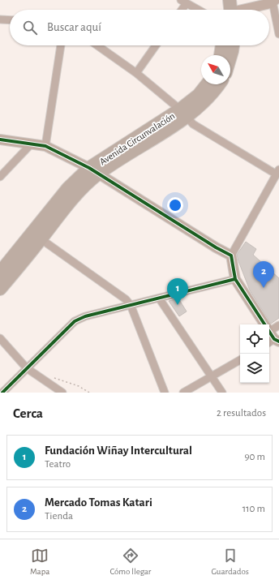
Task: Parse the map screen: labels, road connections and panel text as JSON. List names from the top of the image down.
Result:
{
  "streets": {
    "highway": ["Avenida Circunvalación"]
  },
  "north": "top left",
  "page": {
    "search": "Buscar aquí",
    "pins": ["2", "1"],
    "heading": ["Cerca", "2 resultados"],
    "list": [
      {
        "mark": "1",
        "name": "Fundación Wiñay Intercultural",
        "note": "Teatro",
        "value": "90 m"
      },
      {
        "mark": "2",
        "name": "Mercado Tomas Katari",
        "note": "Tienda",
        "value": "110 m"
      }
    ],
    "nav": ["Mapa", "Cómo llegar", "Guardados"]
  }
}
